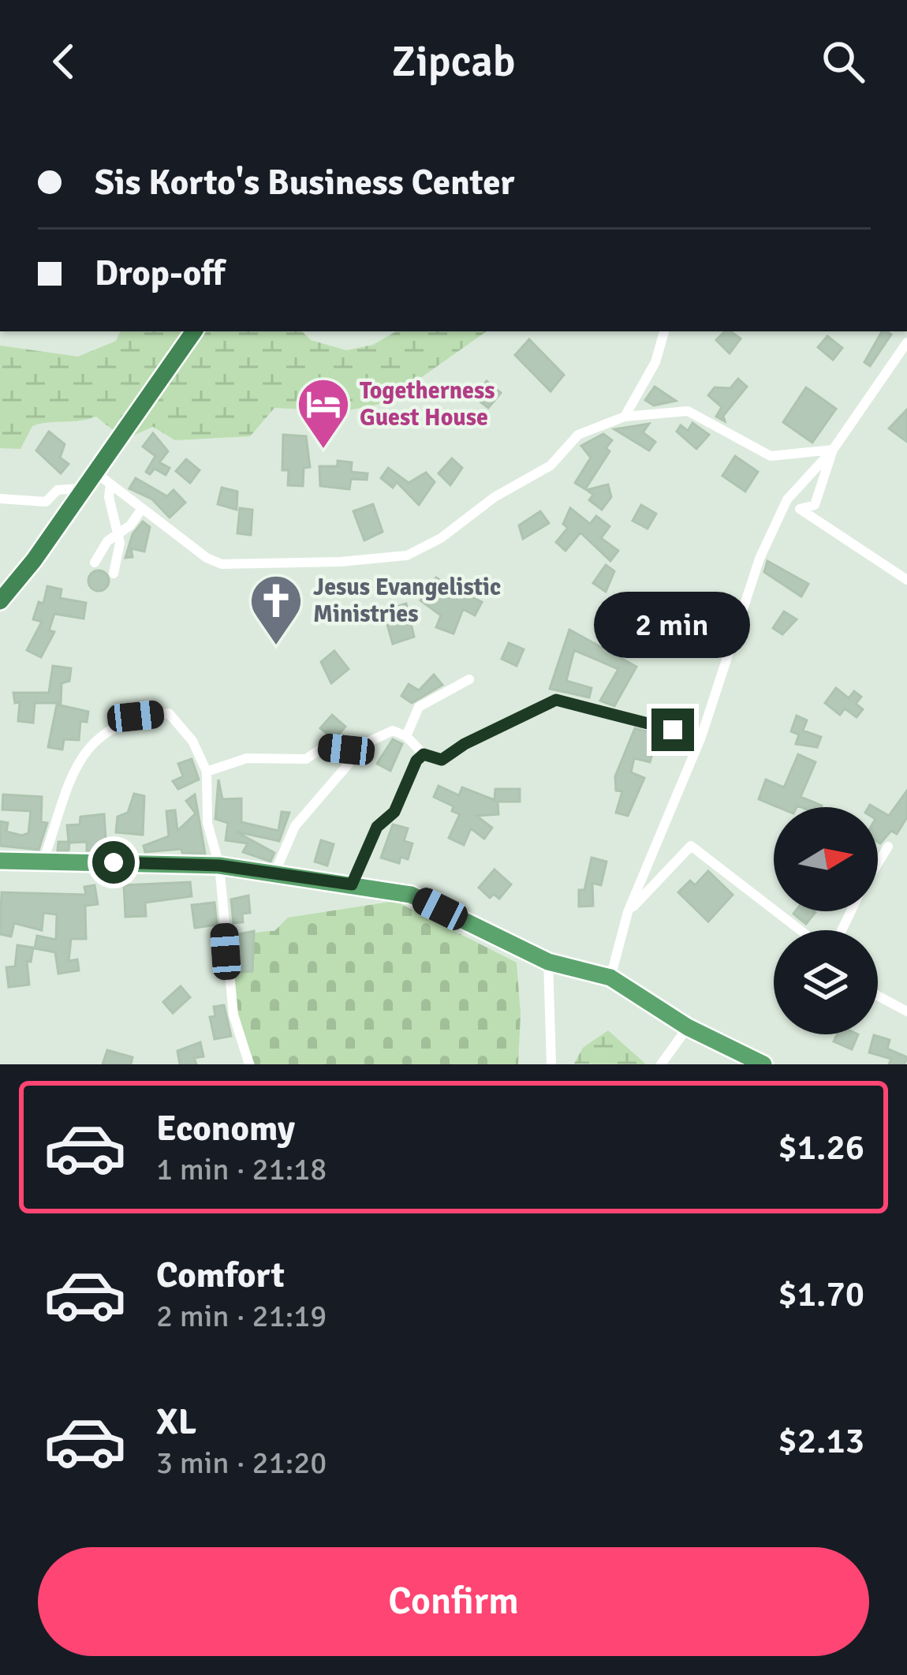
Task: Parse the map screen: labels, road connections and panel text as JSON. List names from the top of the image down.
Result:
{
  "places": {
    "hotel": ["Togetherness Guest House"],
    "church": ["Jesus Evangelistic Ministries"]
  },
  "north": "right",
  "page": {
    "header": "Zipcab",
    "banner": ["Sis Korto's Business Center", "Drop-off"],
    "bubble": "2 min",
    "list": [
      {
        "name": "Economy",
        "note": "1 min · 21:18",
        "value": "$1.26"
      },
      {
        "name": "Comfort",
        "note": "2 min · 21:19",
        "value": "$1.70"
      },
      {
        "name": "XL",
        "note": "3 min · 21:20",
        "value": "$2.13"
      }
    ],
    "buttons": "Confirm"
  }
}
